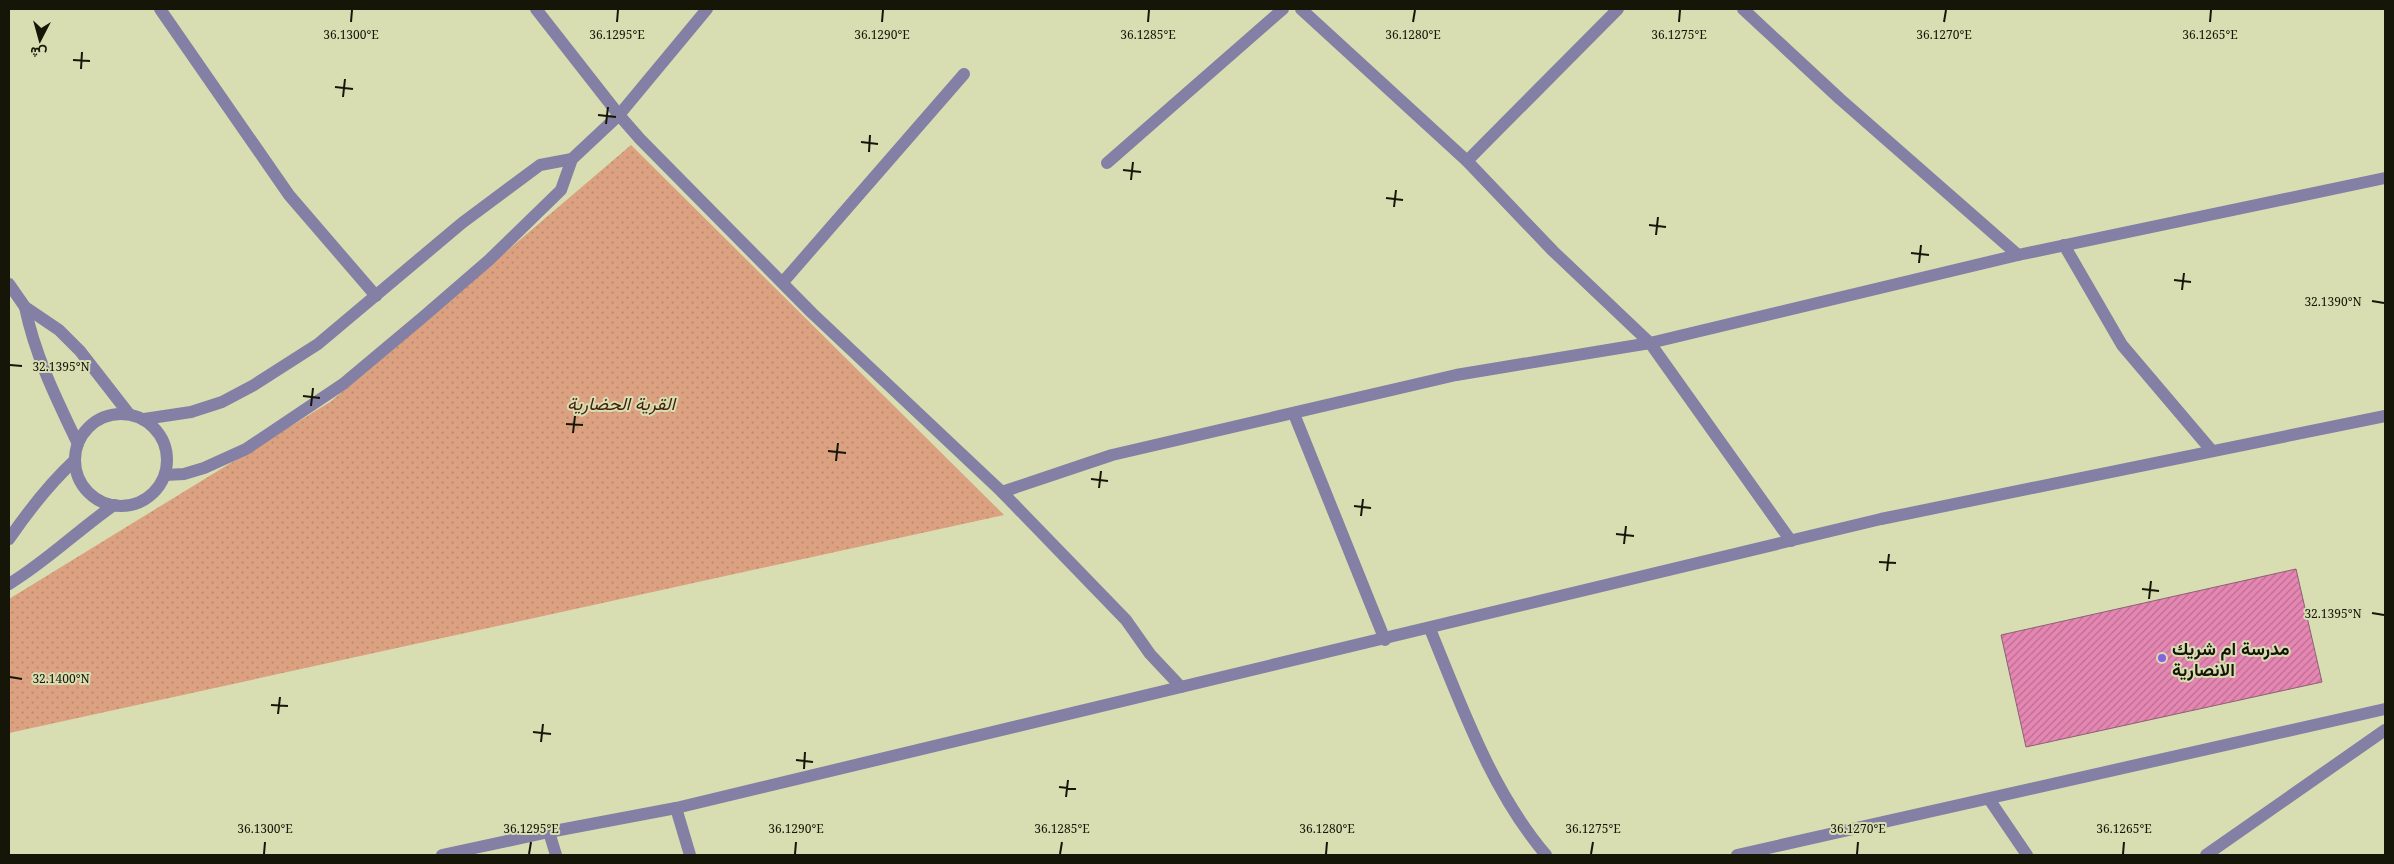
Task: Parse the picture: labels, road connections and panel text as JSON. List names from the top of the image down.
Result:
{
  "parks": ["القرية الحضارية"],
  "places": ["مدرسة ام شريك الانصارية"],
  "north": "bottom",
  "coordinates": [
    "36.1300°E",
    "36.1295°E",
    "36.1290°E",
    "36.1285°E",
    "36.1280°E",
    "36.1275°E",
    "36.1270°E",
    "36.1265°E",
    "32.1390°N",
    "32.1395°N",
    "32.1400°N"
  ]
}
